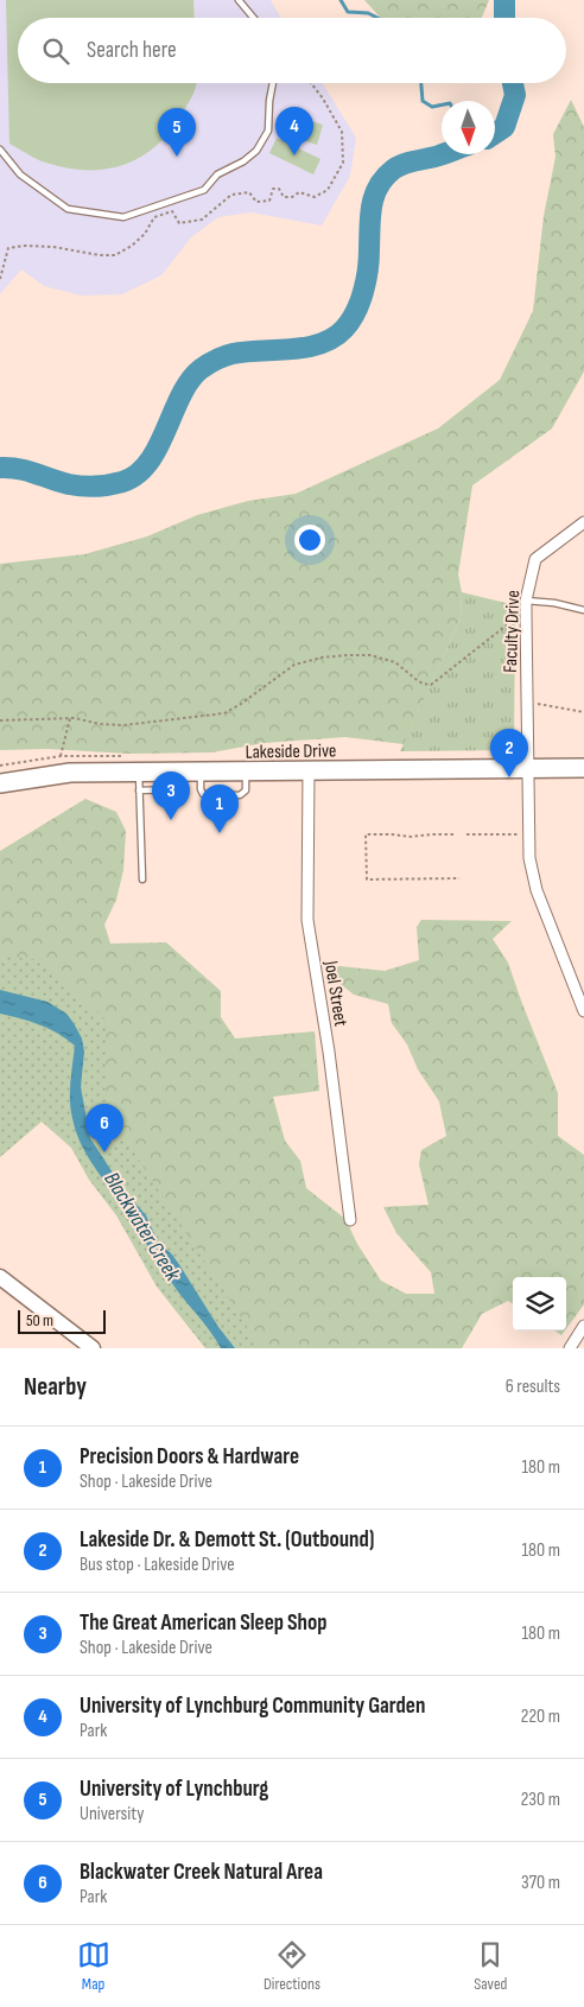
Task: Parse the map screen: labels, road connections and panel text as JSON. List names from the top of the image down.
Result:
{
  "streets": {
    "main road": ["Lakeside Drive"],
    "street": ["Faculty Drive", "Joel Street"]
  },
  "crossings": [
    ["Faculty Drive", "Lakeside Drive"],
    ["Lakeside Drive", "Joel Street"]
  ],
  "water": ["Blackwater Creek"],
  "scale_bar": "50 m",
  "north": "bottom",
  "page": {
    "search": "Search here",
    "pins": [
      "4",
      "5",
      "2",
      "3",
      "1",
      "6"
    ],
    "scale": "50 m",
    "heading": ["Nearby", "6 results"],
    "list": [
      {
        "mark": "1",
        "name": "Precision Doors & Hardware",
        "note": "Shop · Lakeside Drive",
        "value": "180 m"
      },
      {
        "mark": "2",
        "name": "Lakeside Dr. & Demott St. (Outbound)",
        "note": "Bus stop · Lakeside Drive",
        "value": "180 m"
      },
      {
        "mark": "3",
        "name": "The Great American Sleep Shop",
        "note": "Shop · Lakeside Drive",
        "value": "180 m"
      },
      {
        "mark": "4",
        "name": "University of Lynchburg Community Garden",
        "note": "Park",
        "value": "220 m"
      },
      {
        "mark": "5",
        "name": "University of Lynchburg",
        "note": "University",
        "value": "230 m"
      },
      {
        "mark": "6",
        "name": "Blackwater Creek Natural Area",
        "note": "Park",
        "value": "370 m"
      }
    ],
    "nav": ["Map", "Directions", "Saved"]
  }
}
